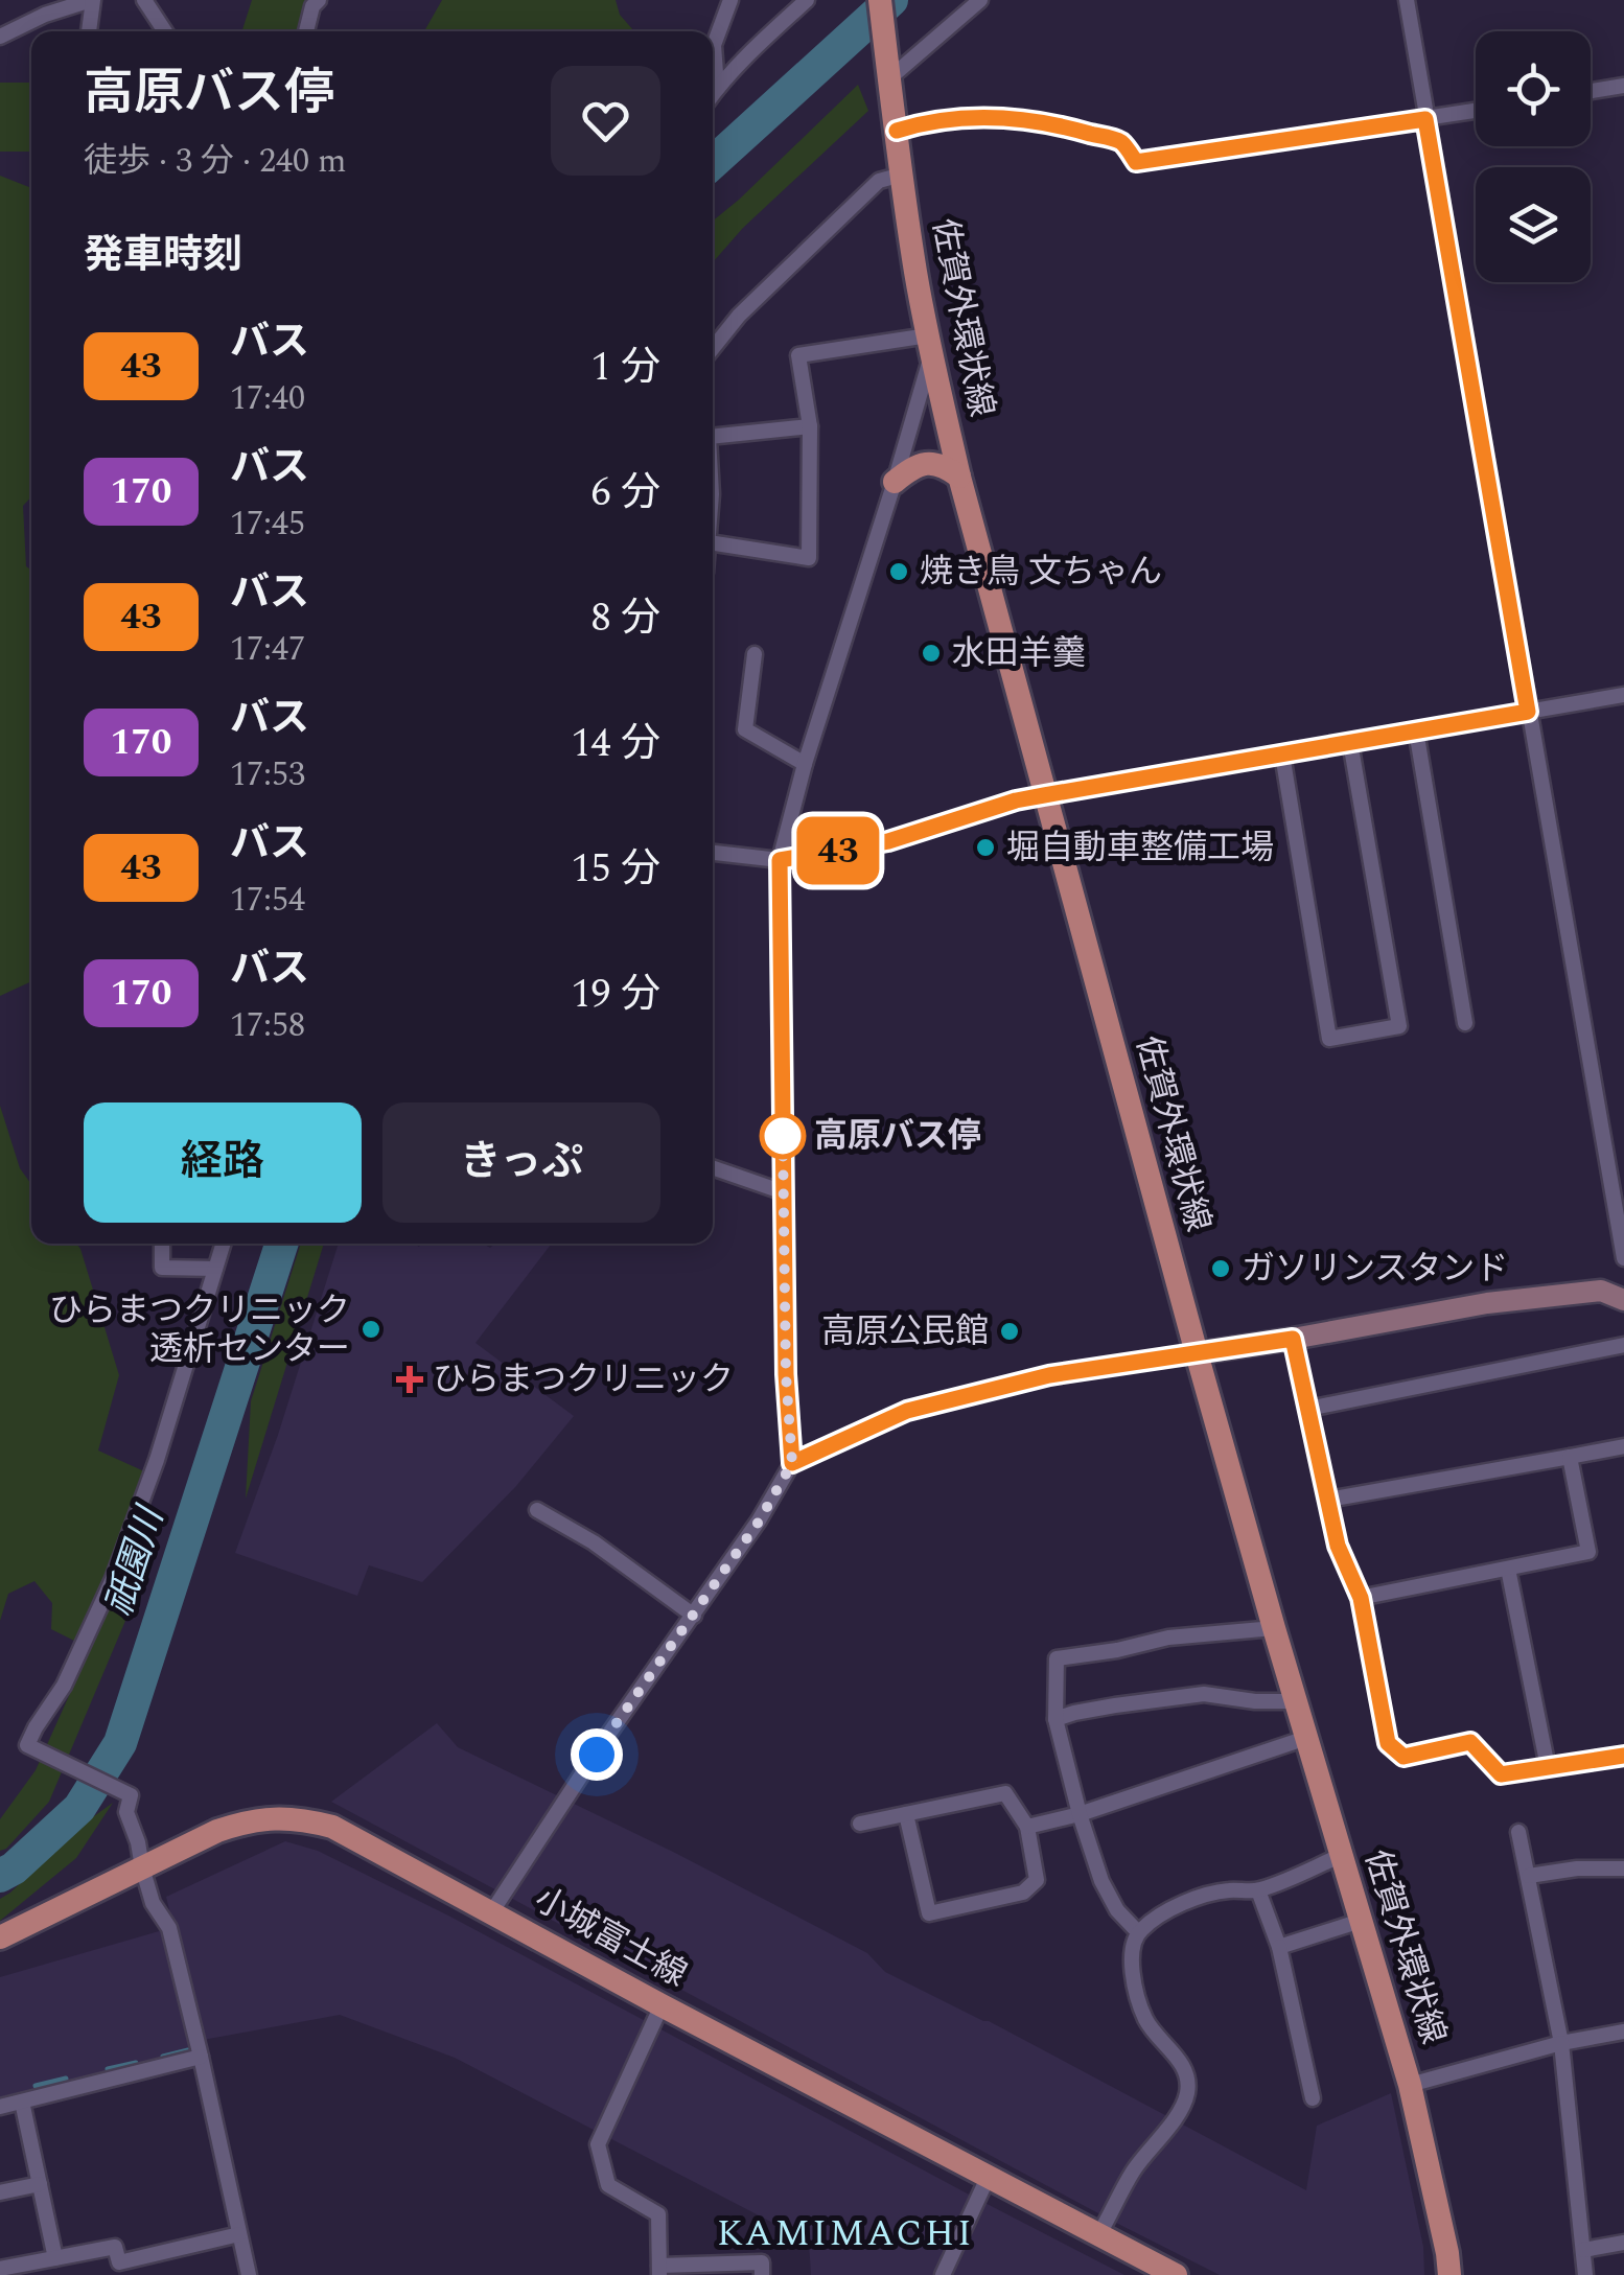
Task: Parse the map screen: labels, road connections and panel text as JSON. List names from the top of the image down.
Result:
{
  "streets": {
    "main road": ["佐賀外環状線", "小城富士線"]
  },
  "districts": ["KAMIMACHI"],
  "water": ["祇園川"],
  "places": {
    "other": [
      "焼き鳥 文ちゃん",
      "水田羊羹",
      "堀自動車整備工場",
      "高原バス停",
      "ガソリンスタンド",
      "ひらまつクリニック 透析センター",
      "高原公民館"
    ],
    "health": ["ひらまつクリニック"]
  },
  "lines": ["bus line 43"],
  "page": {
    "on_map": "43",
    "heading": [
      ["高原バス停", "徒歩 · 3 分 · 240 m"],
      "発車時刻"
    ],
    "list": [
      {
        "mark": "43",
        "name": "バス",
        "note": "17:40",
        "value": "1 分"
      },
      {
        "mark": "170",
        "name": "バス",
        "note": "17:45",
        "value": "6 分"
      },
      {
        "mark": "43",
        "name": "バス",
        "note": "17:47",
        "value": "8 分"
      },
      {
        "mark": "170",
        "name": "バス",
        "note": "17:53",
        "value": "14 分"
      },
      {
        "mark": "43",
        "name": "バス",
        "note": "17:54",
        "value": "15 分"
      },
      {
        "mark": "170",
        "name": "バス",
        "note": "17:58",
        "value": "19 分"
      }
    ],
    "buttons": ["経路", "きっぷ"]
  }
}
